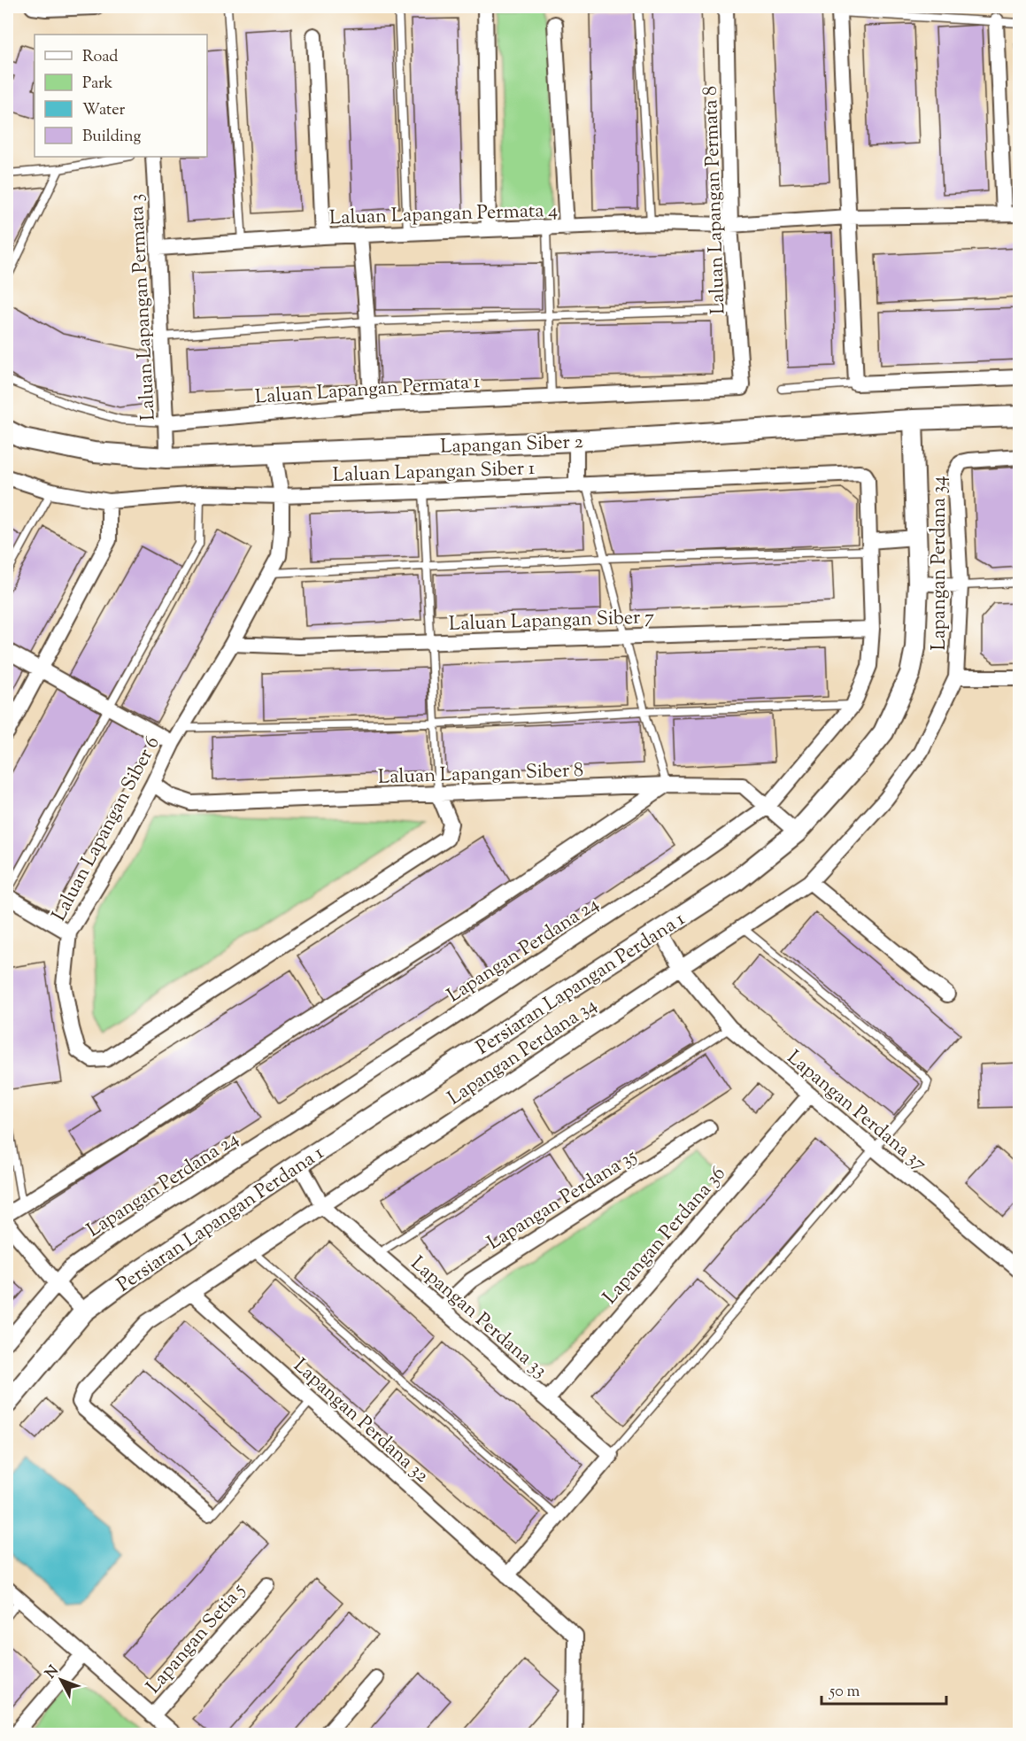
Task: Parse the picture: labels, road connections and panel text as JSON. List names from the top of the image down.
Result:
{
  "streets": {
    "street": [
      "Laluan Lapangan Permata 8",
      "Laluan Lapangan Permata 4",
      "Laluan Lapangan Permata 3",
      "Laluan Lapangan Permata 1",
      "Lapangan Siber 2",
      "Laluan Lapangan Siber 1",
      "Lapangan Perdana 34",
      "Laluan Lapangan Siber 7",
      "Laluan Lapangan Siber 8",
      "Laluan Lapangan Siber 6",
      "Lapangan Perdana 24",
      "Persiaran Lapangan Perdana 1",
      "Lapangan Perdana 37",
      "Lapangan Perdana 35",
      "Lapangan Perdana 36",
      "Lapangan Perdana 33",
      "Lapangan Perdana 32",
      "Lapangan Setia 5"
    ]
  },
  "crossings": [
    ["Laluan Lapangan Permata 8", "Laluan Lapangan Permata 4"],
    ["Laluan Lapangan Permata 8", "Laluan Lapangan Permata 1"],
    ["Laluan Lapangan Permata 4", "Laluan Lapangan Permata 3"],
    ["Laluan Lapangan Permata 3", "Laluan Lapangan Permata 1"],
    ["Laluan Lapangan Permata 3", "Lapangan Siber 2"],
    ["Lapangan Siber 2", "Laluan Lapangan Siber 6"],
    ["Lapangan Siber 2", "Persiaran Lapangan Perdana 1"],
    ["Laluan Lapangan Siber 1", "Laluan Lapangan Siber 6"],
    ["Laluan Lapangan Siber 1", "Lapangan Perdana 24"],
    ["Lapangan Perdana 34", "Lapangan Perdana 37"],
    ["Lapangan Perdana 34", "Lapangan Perdana 33"],
    ["Lapangan Perdana 34", "Lapangan Perdana 32"],
    ["Laluan Lapangan Siber 7", "Laluan Lapangan Siber 6"],
    ["Laluan Lapangan Siber 7", "Lapangan Perdana 24"],
    ["Laluan Lapangan Siber 8", "Laluan Lapangan Siber 6"],
    ["Laluan Lapangan Siber 8", "Lapangan Perdana 24"],
    ["Laluan Lapangan Siber 8", "Persiaran Lapangan Perdana 1"],
    ["Persiaran Lapangan Perdana 1", "Lapangan Perdana 37"],
    ["Lapangan Perdana 37", "Lapangan Perdana 36"],
    ["Lapangan Perdana 35", "Lapangan Perdana 33"],
    ["Lapangan Perdana 36", "Lapangan Perdana 33"]
  ],
  "legend": [
    "Road",
    "Park",
    "Water",
    "Building"
  ],
  "scale_bar": "50 m",
  "north": "top left"
}
